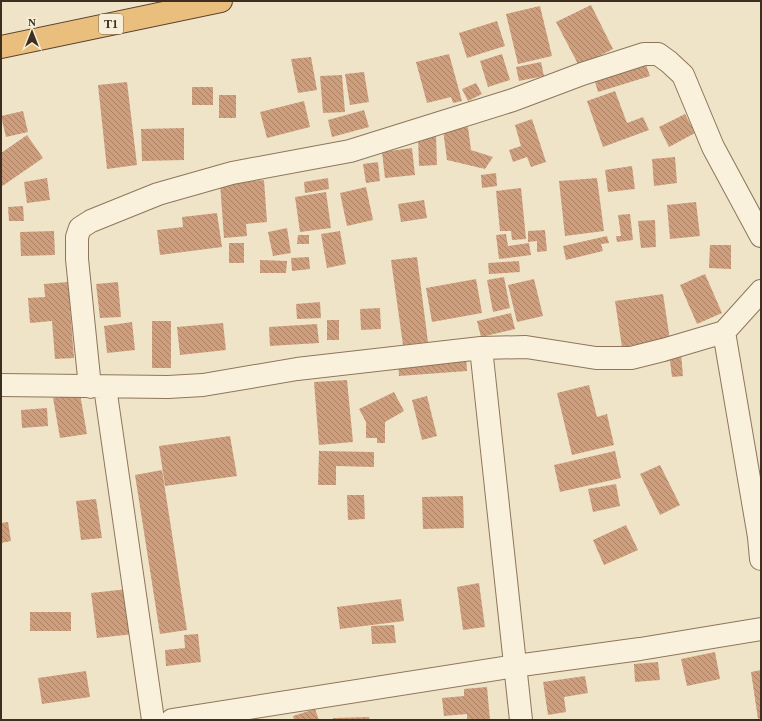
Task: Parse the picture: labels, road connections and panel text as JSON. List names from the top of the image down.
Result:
{
  "streets": {
    "highway": ["T1"]
  },
  "north": "top"
}
